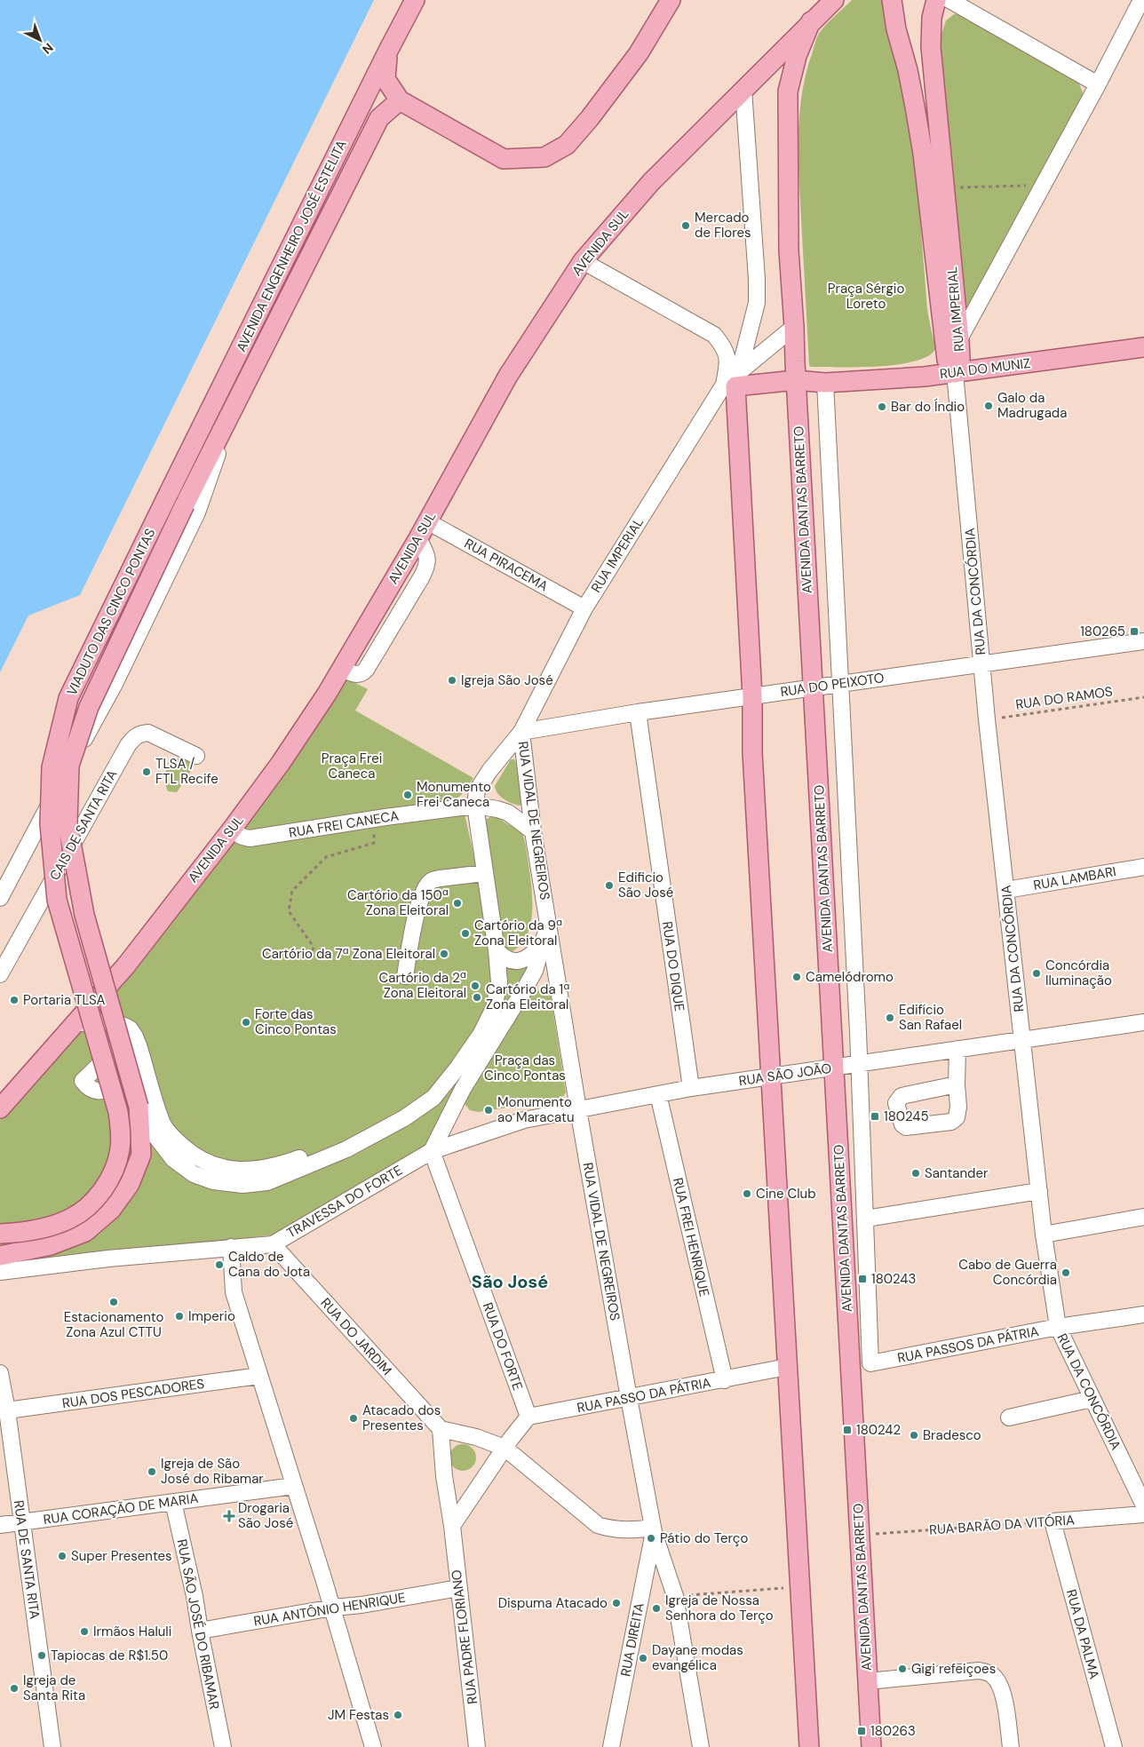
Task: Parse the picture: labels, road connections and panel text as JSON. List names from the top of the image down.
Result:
{
  "streets": {
    "main road": [
      "AVENIDA SUL",
      "AVENIDA ENGENHEIRO JOSÉ ESTELITA",
      "RUA IMPERIAL",
      "RUA DO MUNIZ",
      "AVENIDA DANTAS BARRETO",
      "VIADUTO DAS CINCO PONTAS"
    ],
    "street": [
      "RUA PIRACEMA",
      "RUA DA CONCÓRDIA",
      "RUA DO PEIXOTO",
      "RUA VIDAL DE NEGREIROS",
      "RUA FREI CANECA",
      "CAIS DE SANTA RITA",
      "RUA LAMBARI",
      "RUA DO DIQUE",
      "RUA SÃO JOÃO",
      "TRAVESSA DO FORTE",
      "RUA FREI HENRIQUE",
      "RUA DO JARDIM",
      "RUA PASSOS DA PÁTRIA",
      "RUA DO FORTE",
      "RUA DOS PESCADORES",
      "RUA PASSO DA PÁTRIA",
      "RUA CORAÇÃO DE MARIA",
      "RUA BARÃO DA VITÓRIA",
      "RUA DE SANTA RITA",
      "RUA ANTÔNIO HENRIQUE",
      "RUA SÃO JOSÉ DO RIBAMAR",
      "RUA DA PALMA",
      "RUA PADRE FLORIANO",
      "RUA DIREITA"
    ],
    "path": ["RUA DO RAMOS"]
  },
  "crossings": [
    ["AVENIDA SUL", "AVENIDA DANTAS BARRETO"],
    ["AVENIDA SUL", "RUA PIRACEMA"],
    ["AVENIDA SUL", "RUA FREI CANECA"],
    ["AVENIDA ENGENHEIRO JOSÉ ESTELITA", "VIADUTO DAS CINCO PONTAS"],
    ["RUA IMPERIAL", "RUA DO MUNIZ"],
    ["RUA IMPERIAL", "AVENIDA DANTAS BARRETO"],
    ["RUA IMPERIAL", "RUA PIRACEMA"],
    ["RUA IMPERIAL", "RUA DA CONCÓRDIA"],
    ["RUA IMPERIAL", "RUA DO PEIXOTO"],
    ["RUA IMPERIAL", "RUA VIDAL DE NEGREIROS"],
    ["RUA DO MUNIZ", "AVENIDA DANTAS BARRETO"],
    ["RUA DO MUNIZ", "RUA DA CONCÓRDIA"],
    ["AVENIDA DANTAS BARRETO", "RUA DO PEIXOTO"],
    ["AVENIDA DANTAS BARRETO", "RUA SÃO JOÃO"],
    ["AVENIDA DANTAS BARRETO", "RUA PASSOS DA PÁTRIA"],
    ["AVENIDA DANTAS BARRETO", "RUA BARÃO DA VITÓRIA"],
    ["RUA DA CONCÓRDIA", "RUA DO PEIXOTO"],
    ["RUA DA CONCÓRDIA", "RUA DO RAMOS"],
    ["RUA DA CONCÓRDIA", "RUA LAMBARI"],
    ["RUA DA CONCÓRDIA", "RUA SÃO JOÃO"],
    ["RUA DA CONCÓRDIA", "RUA PASSOS DA PÁTRIA"],
    ["RUA DO PEIXOTO", "RUA VIDAL DE NEGREIROS"],
    ["RUA DO PEIXOTO", "RUA DO DIQUE"],
    ["RUA VIDAL DE NEGREIROS", "RUA FREI CANECA"],
    ["RUA VIDAL DE NEGREIROS", "RUA SÃO JOÃO"],
    ["RUA VIDAL DE NEGREIROS", "RUA PASSO DA PÁTRIA"],
    ["RUA VIDAL DE NEGREIROS", "RUA DIREITA"],
    ["RUA DO DIQUE", "RUA SÃO JOÃO"],
    ["RUA SÃO JOÃO", "TRAVESSA DO FORTE"],
    ["RUA SÃO JOÃO", "RUA FREI HENRIQUE"],
    ["RUA SÃO JOÃO", "RUA DO FORTE"],
    ["TRAVESSA DO FORTE", "RUA DO JARDIM"],
    ["TRAVESSA DO FORTE", "RUA DO FORTE"],
    ["RUA FREI HENRIQUE", "RUA PASSO DA PÁTRIA"],
    ["RUA DO JARDIM", "RUA PADRE FLORIANO"],
    ["RUA DO FORTE", "RUA PASSO DA PÁTRIA"],
    ["RUA DOS PESCADORES", "RUA DE SANTA RITA"],
    ["RUA CORAÇÃO DE MARIA", "RUA DE SANTA RITA"],
    ["RUA CORAÇÃO DE MARIA", "RUA SÃO JOSÉ DO RIBAMAR"],
    ["RUA BARÃO DA VITÓRIA", "RUA DA PALMA"],
    ["RUA ANTÔNIO HENRIQUE", "RUA SÃO JOSÉ DO RIBAMAR"],
    ["RUA ANTÔNIO HENRIQUE", "RUA PADRE FLORIANO"]
  ],
  "districts": ["São José"],
  "parks": ["Praça Sérgio Loreto", "Praça Frei Caneca", "Praça das Cinco Pontas"],
  "places": {
    "other": [
      "Mercado de Flores",
      "Galo da Madrugada",
      "Bar do Índio",
      "Igreja São José",
      "TLSA / FTL Recife",
      "Monumento Frei Caneca",
      "Edificio São José",
      "Cartório da 150ª Zona Eleitoral",
      "Cartório da 9ª Zona Eleitoral",
      "Cartório da 7ª Zona Eleitoral",
      "Concórdia Iluminação",
      "Camelódromo",
      "Cartório da 2ª Zona Eleitoral",
      "Cartório da 1ª Zona Eleitoral",
      "Portaria TLSA",
      "Edifício San Rafael",
      "Forte das Cinco Pontas",
      "Monumento ao Maracatu",
      "Santander",
      "Cine Club",
      "Caldo de Cana do Jota",
      "Cabo de Guerra Concórdia",
      "Estacionamento Zona Azul CTTU",
      "Imperio",
      "Atacado dos Presentes",
      "Bradesco",
      "Igreja de São José do Ribamar",
      "Pátio do Terço",
      "Super Presentes",
      "Dispuma Atacado",
      "Igreja de Nossa Senhora do Terço",
      "Irmãos Haluli",
      "Tapiocas de R$1.50",
      "Dayane modas evangélica",
      "Gigi refeiçoes",
      "Igreja de Santa Rita",
      "JM Festas"
    ],
    "transit": [
      "180265",
      "180245",
      "180243",
      "180242",
      "180263"
    ],
    "health": ["Drogaria São José"]
  },
  "north": "bottom right"
}
